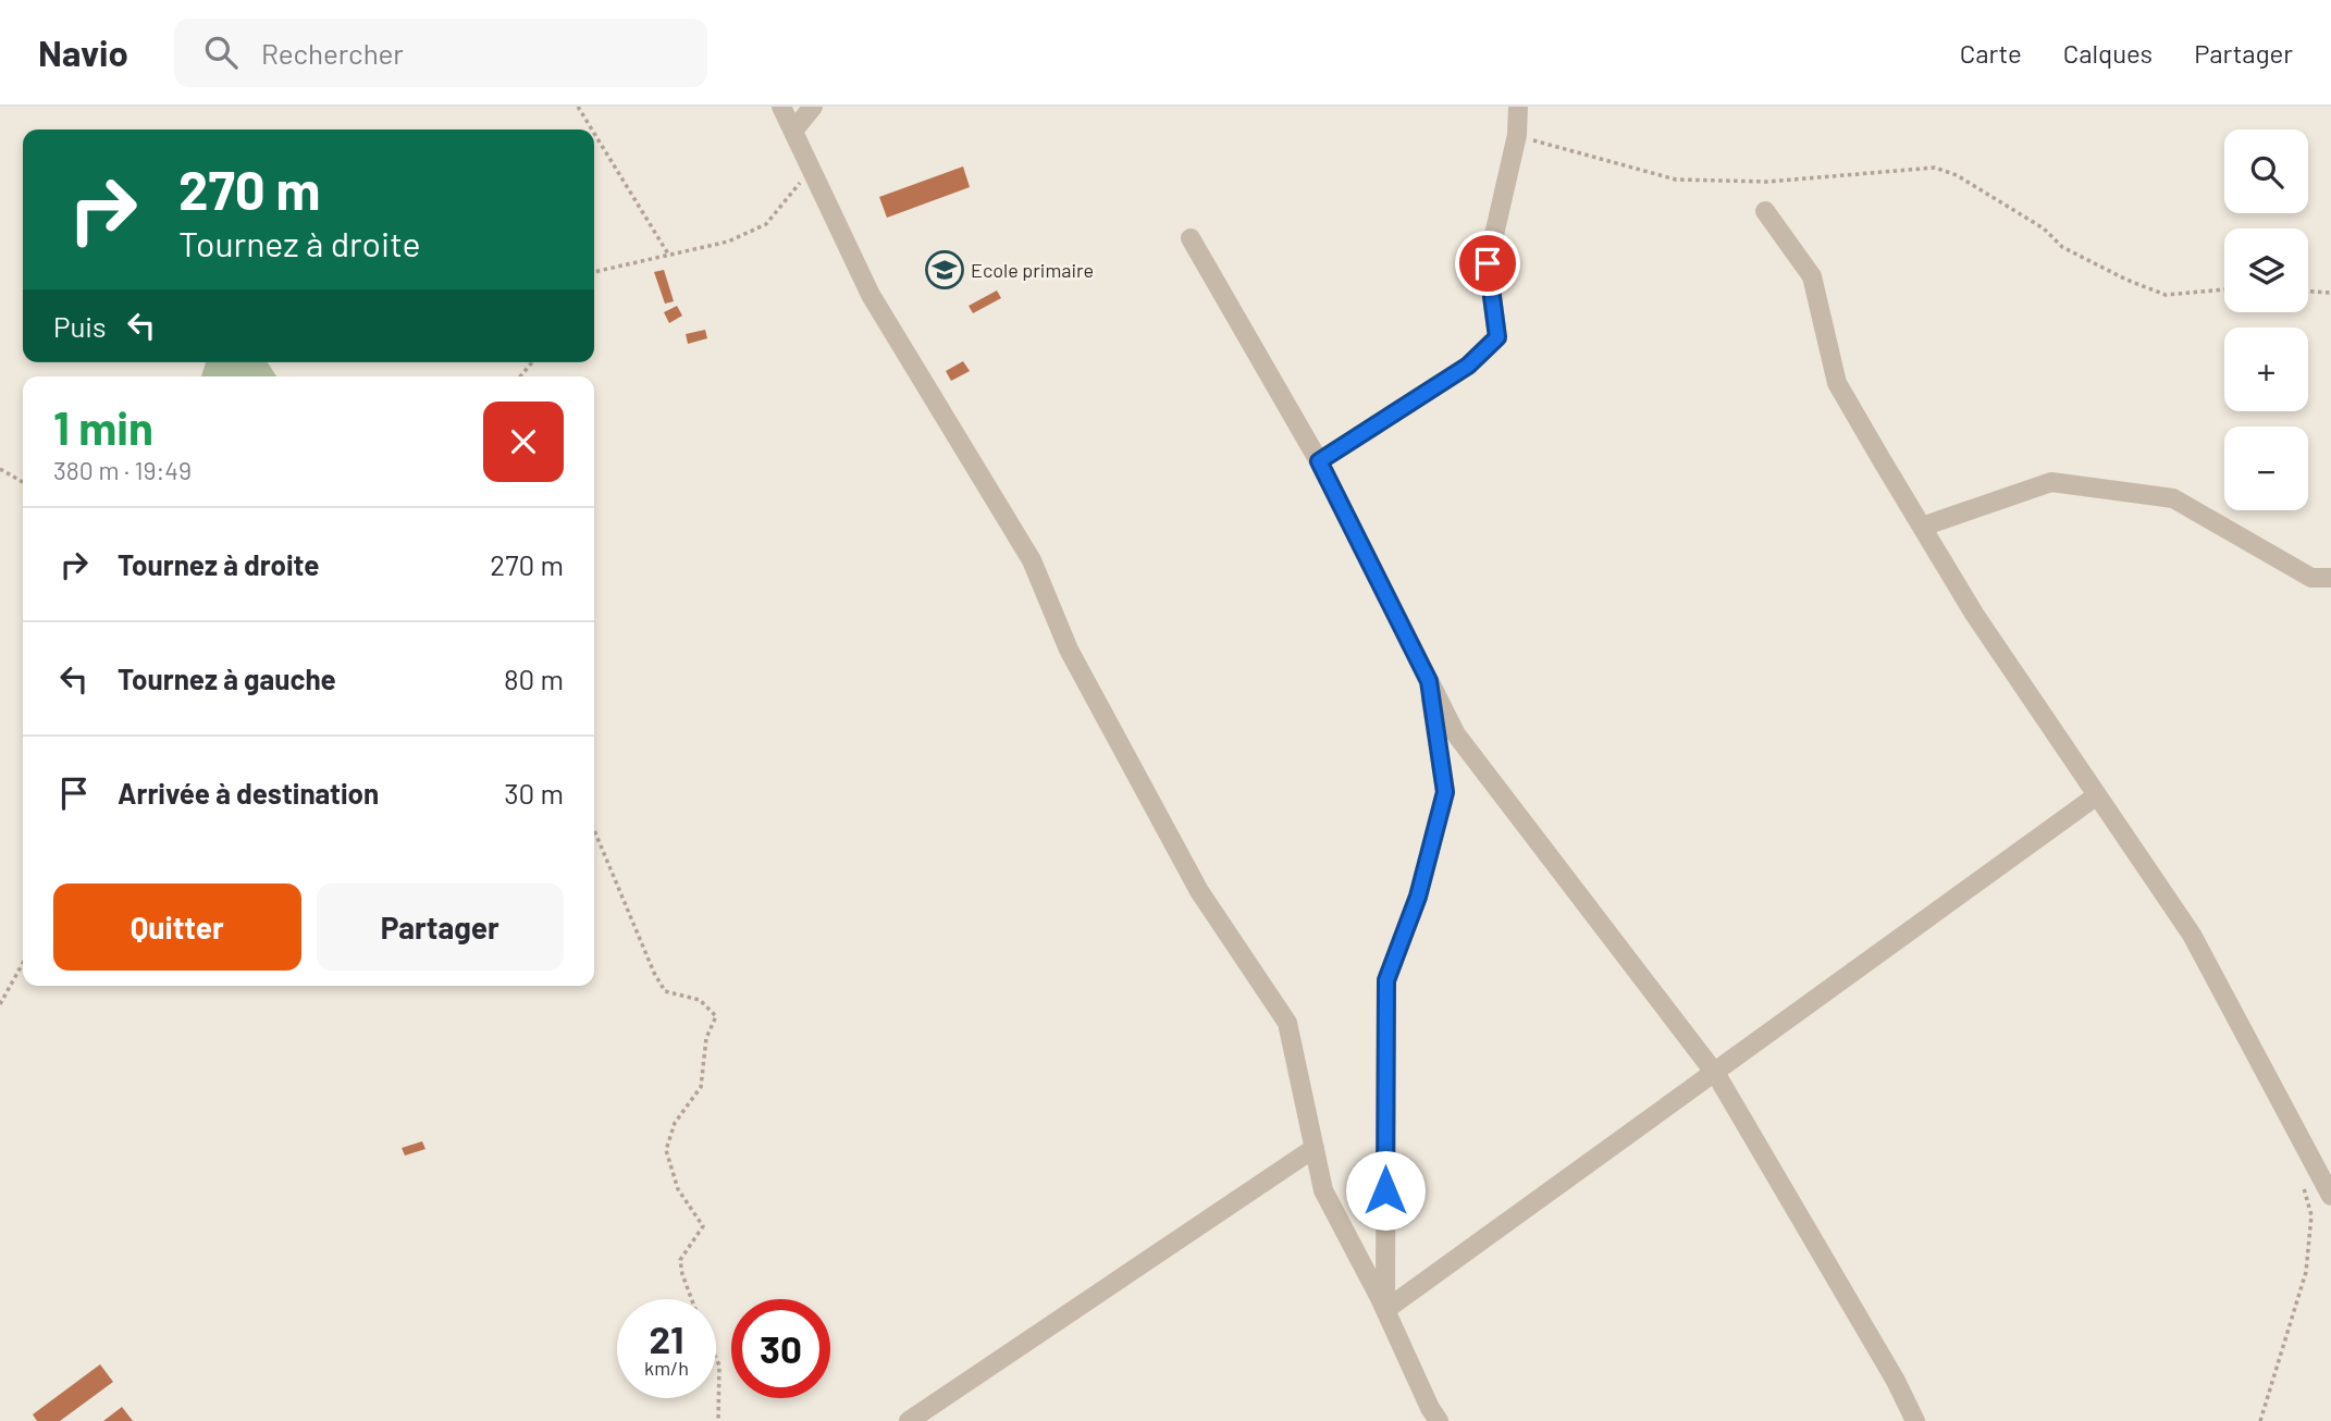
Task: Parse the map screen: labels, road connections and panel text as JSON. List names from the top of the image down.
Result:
{
  "places": {
    "school or university": ["Ecole primaire"]
  },
  "page": {
    "header": "Navio",
    "search": "Rechercher",
    "nav": ["Carte", "Calques", "Partager"],
    "map_buttons": ["+", "−"],
    "turn": ["270 m", "Tournez à droite"],
    "then": "Puis",
    "heading": ["1 min", "380 m · 19:49"],
    "list": [
      {
        "name": "Tournez à droite",
        "value": "270 m"
      },
      {
        "name": "Tournez à gauche",
        "value": "80 m"
      },
      {
        "name": "Arrivée à destination",
        "value": "30 m"
      }
    ],
    "buttons": ["Quitter", "Partager"],
    "speed": "21 km/h",
    "limit": "30"
  }
}
